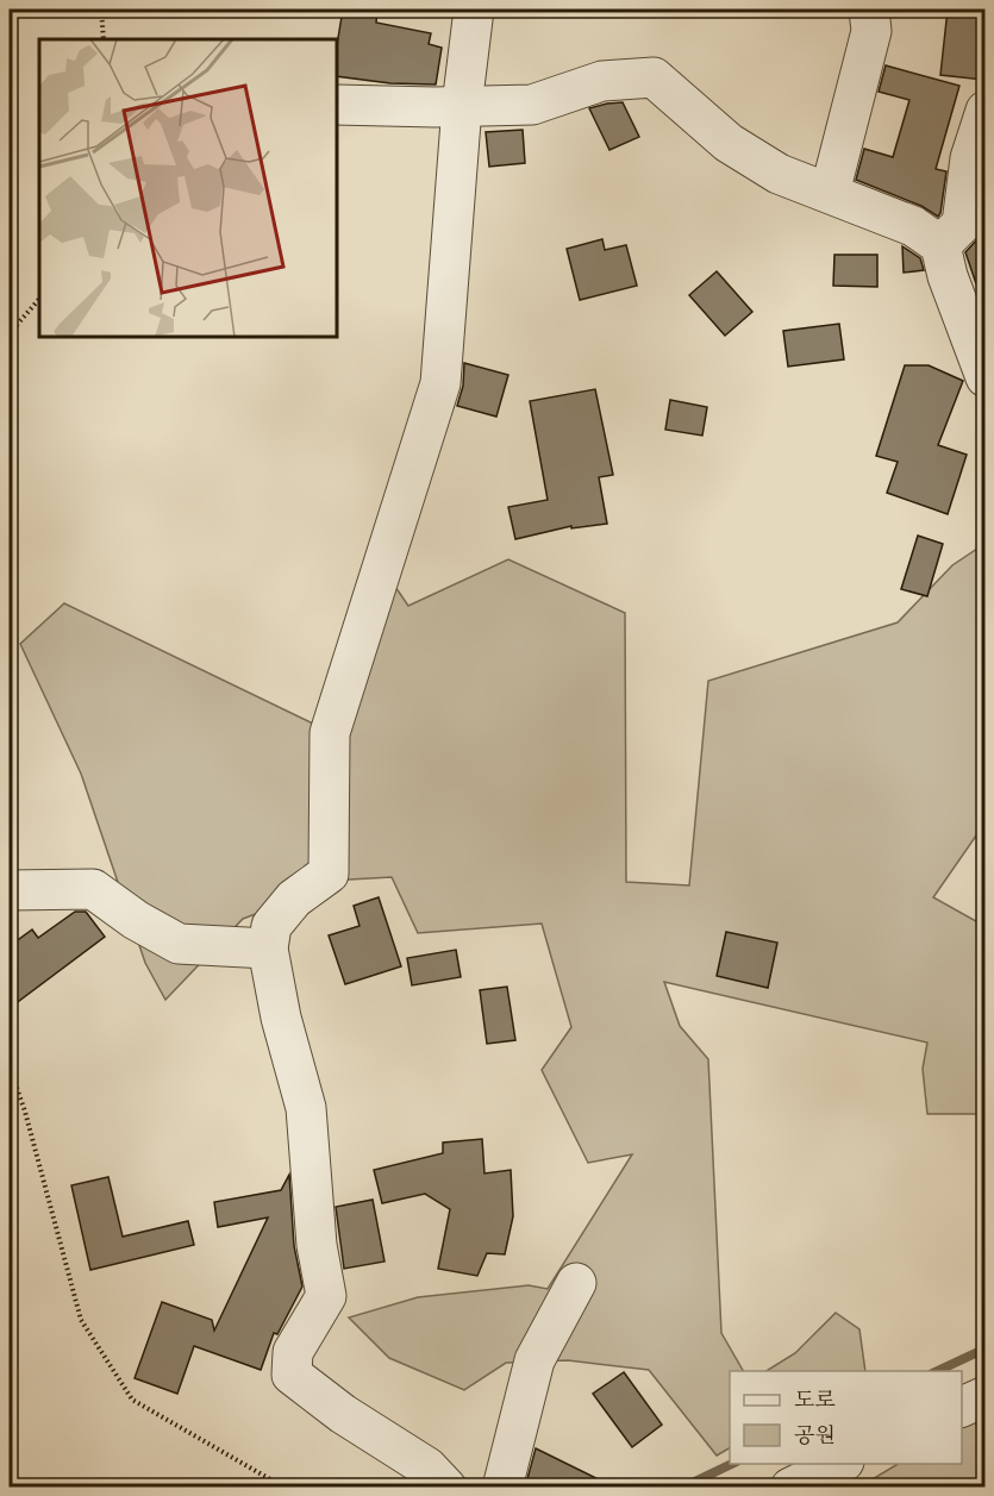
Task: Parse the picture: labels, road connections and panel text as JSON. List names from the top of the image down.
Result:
{
  "legend": ["도로", "공원"]
}
